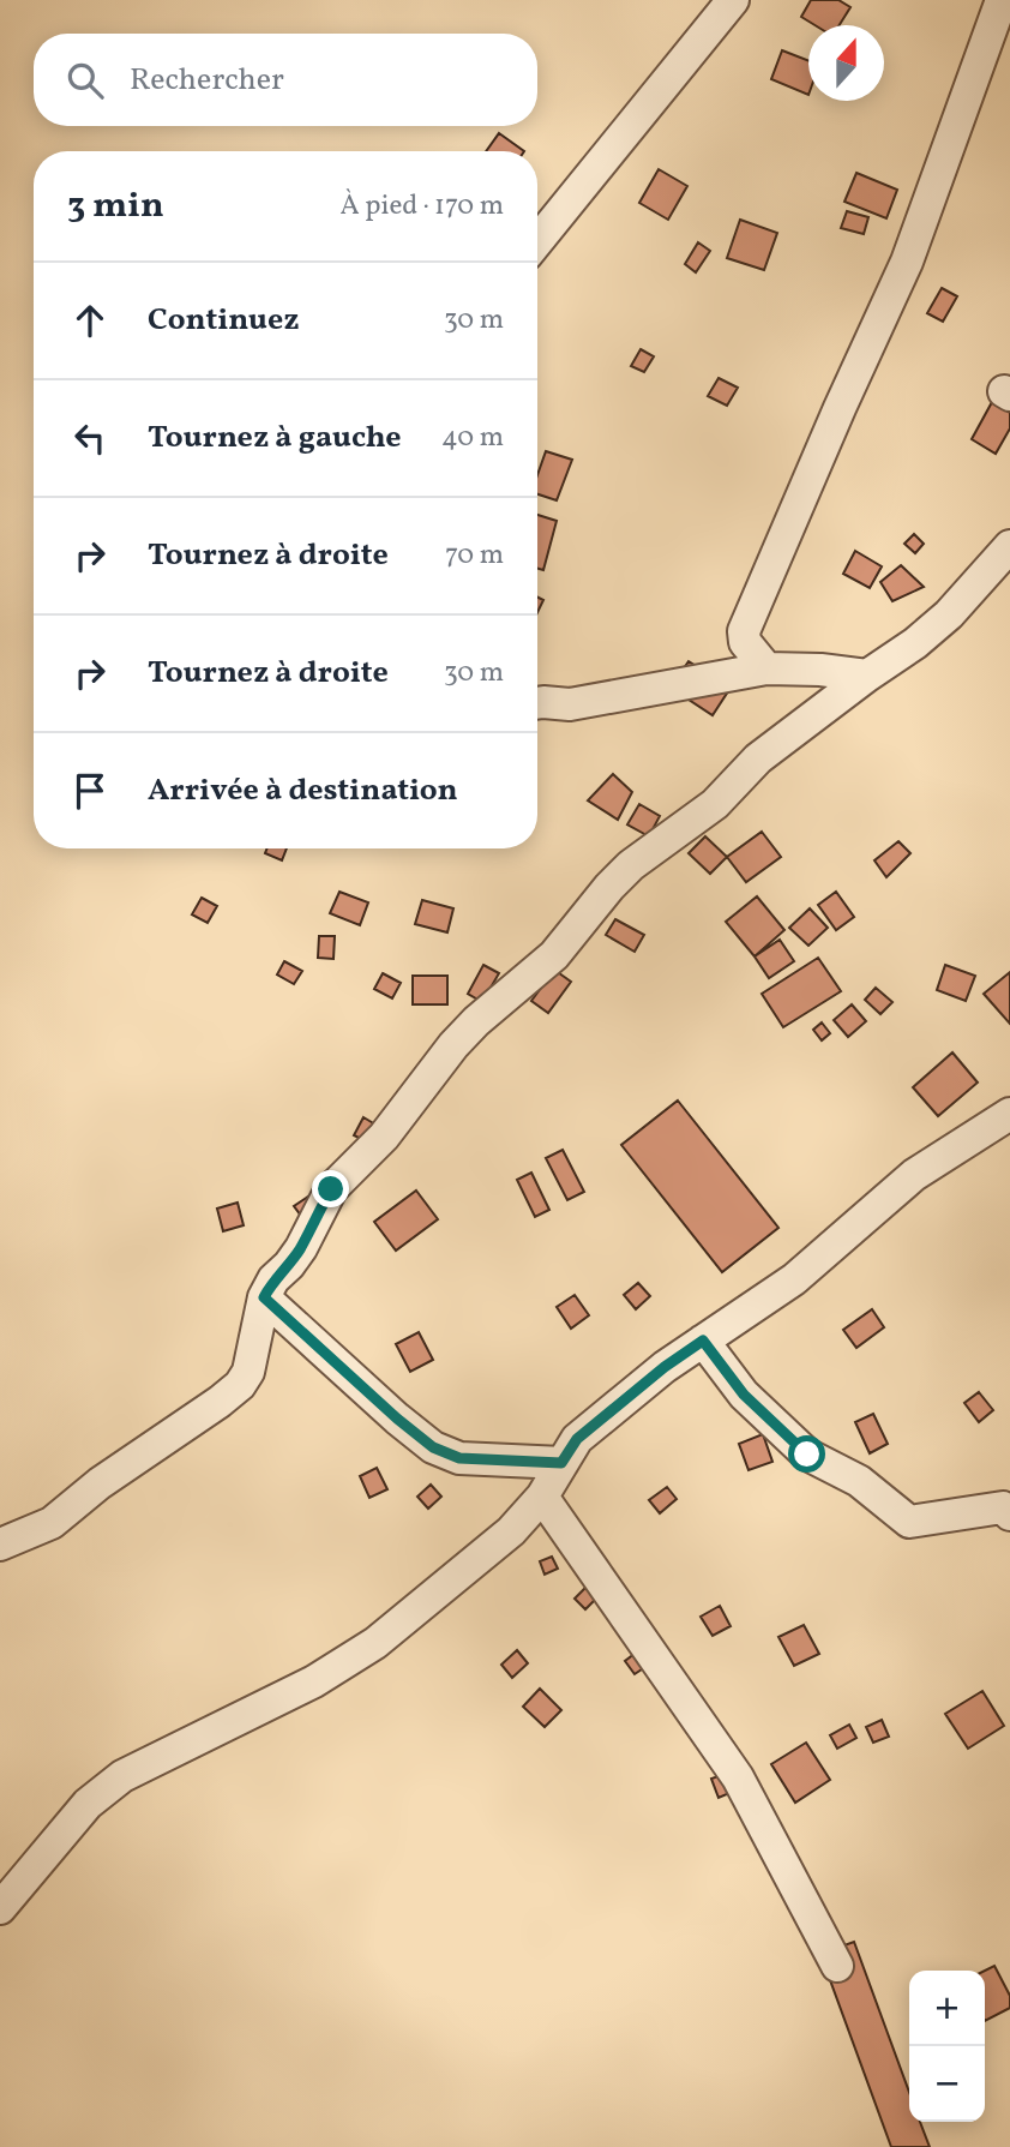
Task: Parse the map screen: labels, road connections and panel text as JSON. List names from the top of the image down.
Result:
{
  "north": "top",
  "page": {
    "search": "Rechercher",
    "heading": ["3 min", "À pied · 170 m"],
    "list": [
      ["Continuez", "30 m"],
      ["Tournez à gauche", "40 m"],
      ["Tournez à droite", "70 m"],
      ["Tournez à droite", "30 m"],
      "Arrivée à destination"
    ],
    "map_buttons": ["+", "−"]
  }
}
